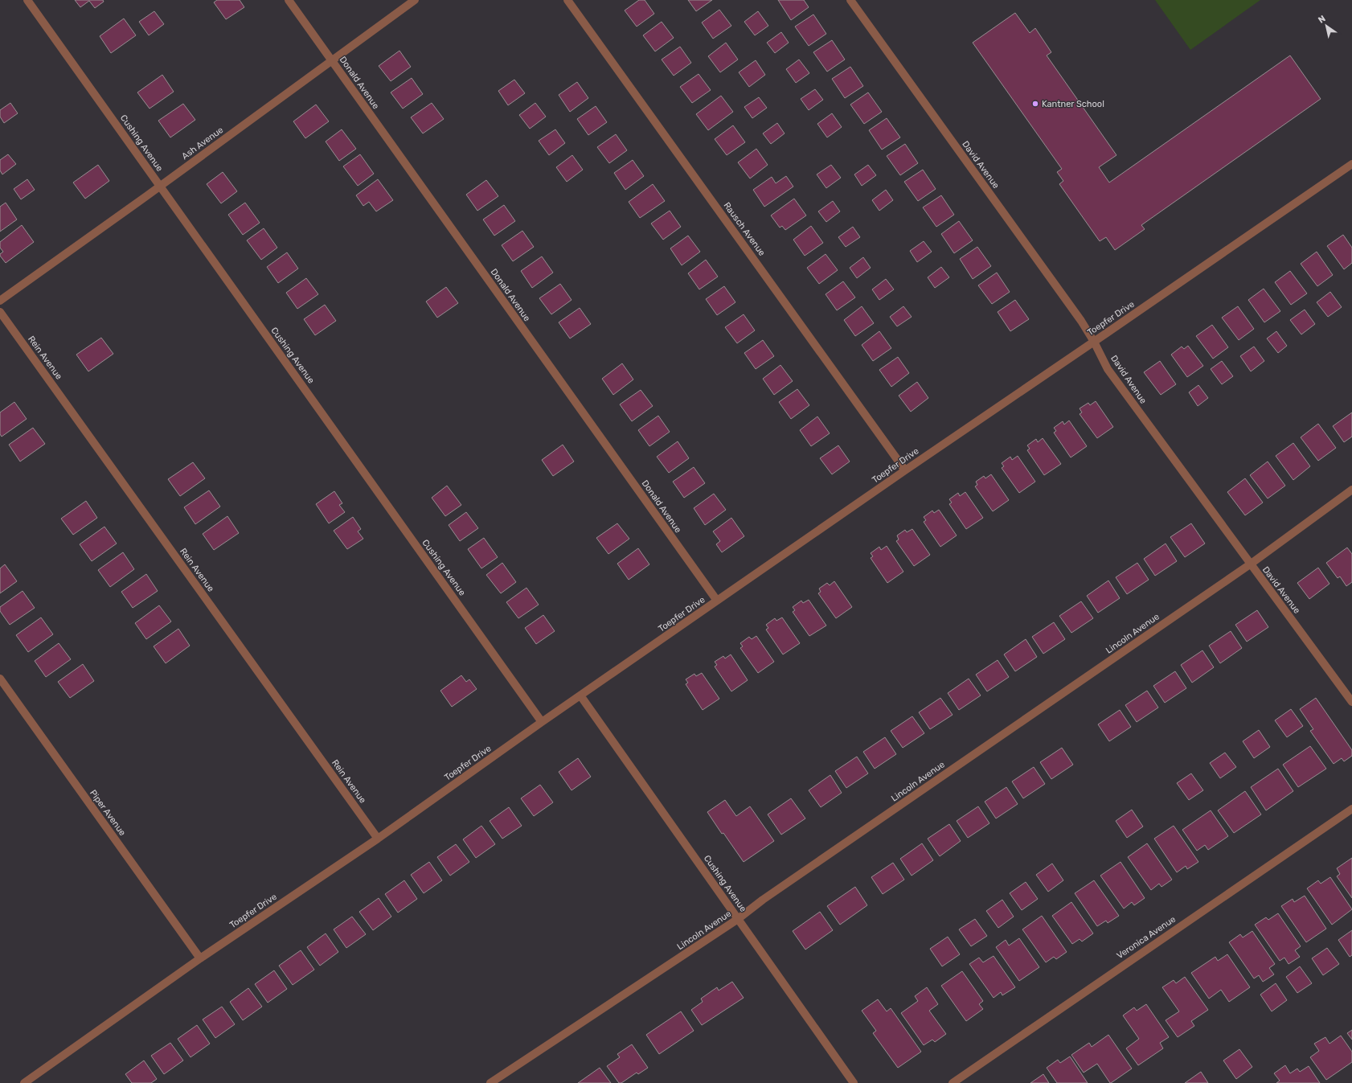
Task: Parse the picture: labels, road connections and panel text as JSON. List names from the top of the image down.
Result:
{
  "streets": {
    "street": [
      "Donald Avenue",
      "Cushing Avenue",
      "Ash Avenue",
      "David Avenue",
      "Rausch Avenue",
      "Toepfer Drive",
      "Rein Avenue",
      "Lincoln Avenue",
      "Piper Avenue",
      "Veronica Avenue"
    ]
  },
  "crossings": [
    ["Donald Avenue", "Ash Avenue"],
    ["Donald Avenue", "Toepfer Drive"],
    ["Cushing Avenue", "Ash Avenue"],
    ["Cushing Avenue", "Toepfer Drive"],
    ["Cushing Avenue", "Lincoln Avenue"],
    ["David Avenue", "Toepfer Drive"],
    ["David Avenue", "Lincoln Avenue"],
    ["Rausch Avenue", "Toepfer Drive"],
    ["Toepfer Drive", "Rein Avenue"],
    ["Toepfer Drive", "Piper Avenue"]
  ],
  "places": ["Kantner School"],
  "north": "top left"
}
